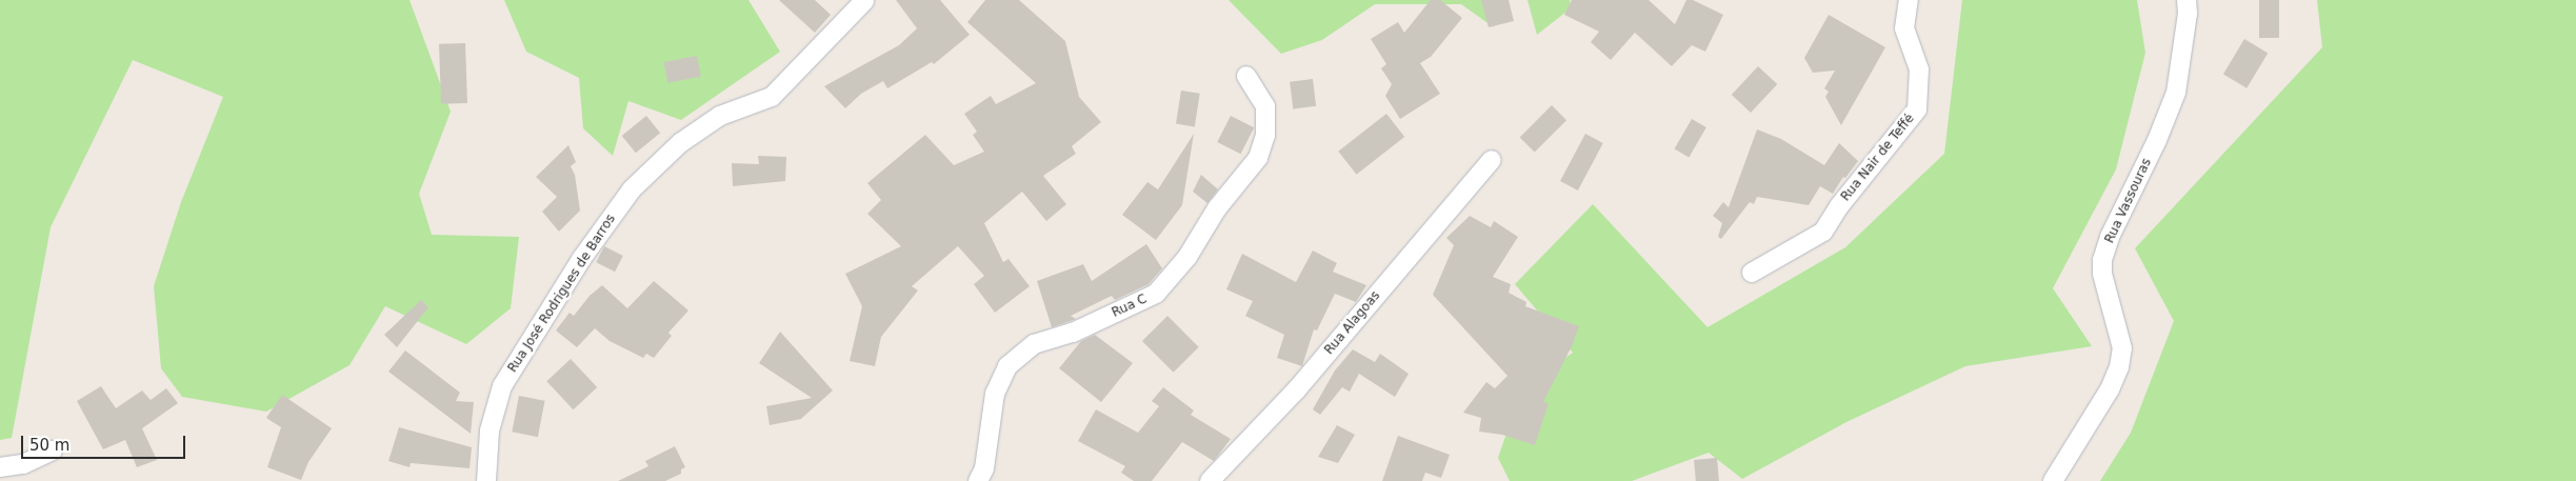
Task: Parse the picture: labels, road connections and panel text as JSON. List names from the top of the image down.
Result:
{
  "streets": {
    "street": [
      "Rua Nair de Teffé",
      "Rua Vassouras",
      "Rua José Rodrigues de Barros",
      "Rua C",
      "Rua Alagoas"
    ]
  },
  "scale_bar": "50 m"
}
